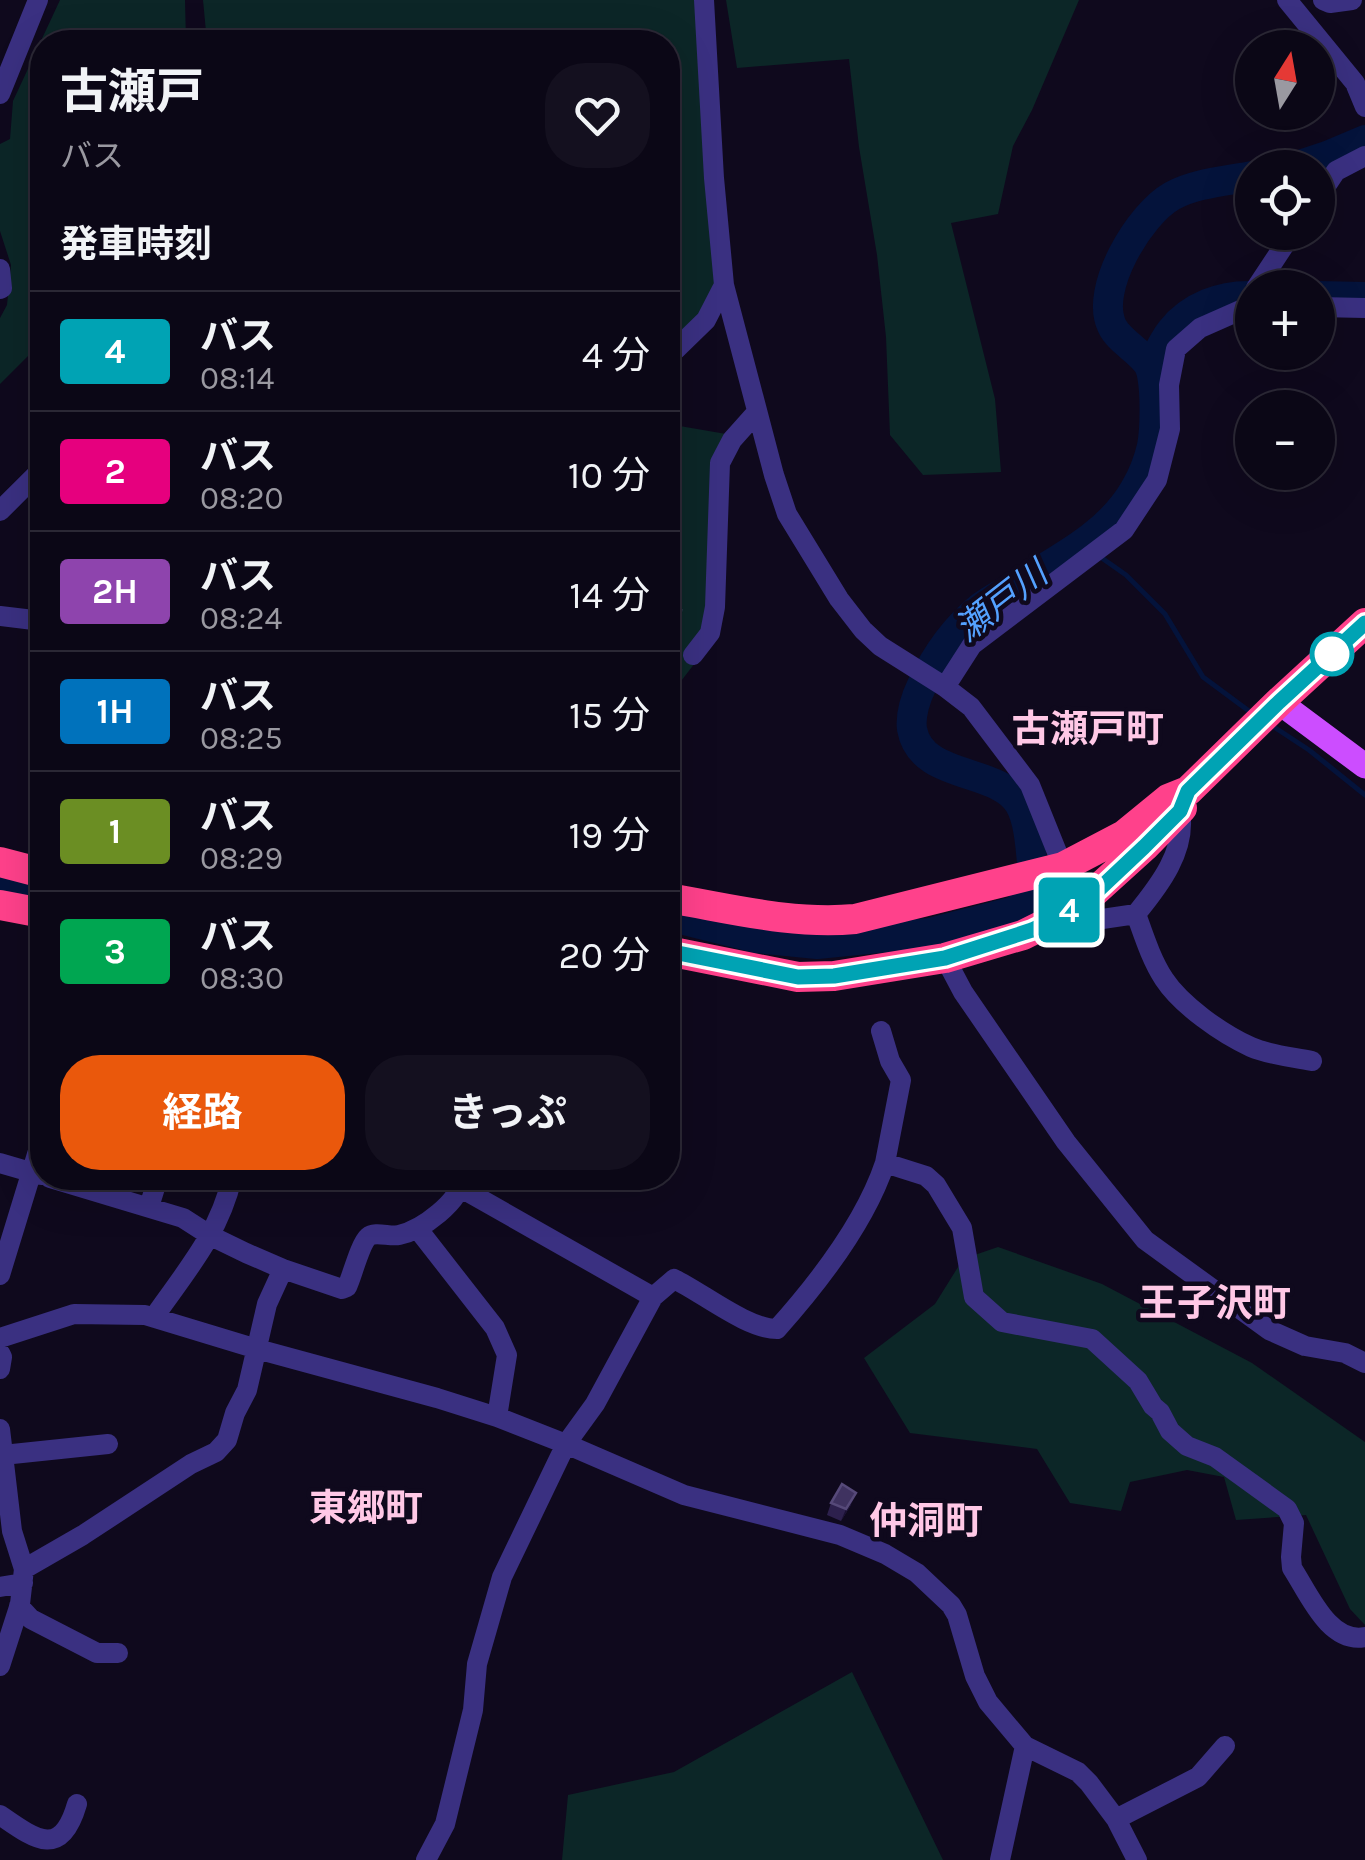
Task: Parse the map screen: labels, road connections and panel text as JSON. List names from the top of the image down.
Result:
{
  "districts": [
    "古瀬戸町",
    "王子沢町",
    "東郷町",
    "仲洞町"
  ],
  "water": ["瀬戸川"],
  "lines": ["bus line 4"],
  "north": "top",
  "page": {
    "on_map": "4",
    "map_buttons": ["+", "−"],
    "heading": [
      ["古瀬戸", "バス"],
      "発車時刻"
    ],
    "list": [
      {
        "mark": "4",
        "name": "バス",
        "note": "08:14",
        "value": "4 分"
      },
      {
        "mark": "2",
        "name": "バス",
        "note": "08:20",
        "value": "10 分"
      },
      {
        "mark": "2H",
        "name": "バス",
        "note": "08:24",
        "value": "14 分"
      },
      {
        "mark": "1H",
        "name": "バス",
        "note": "08:25",
        "value": "15 分"
      },
      {
        "mark": "1",
        "name": "バス",
        "note": "08:29",
        "value": "19 分"
      },
      {
        "mark": "3",
        "name": "バス",
        "note": "08:30",
        "value": "20 分"
      }
    ],
    "buttons": ["経路", "きっぷ"]
  }
}
